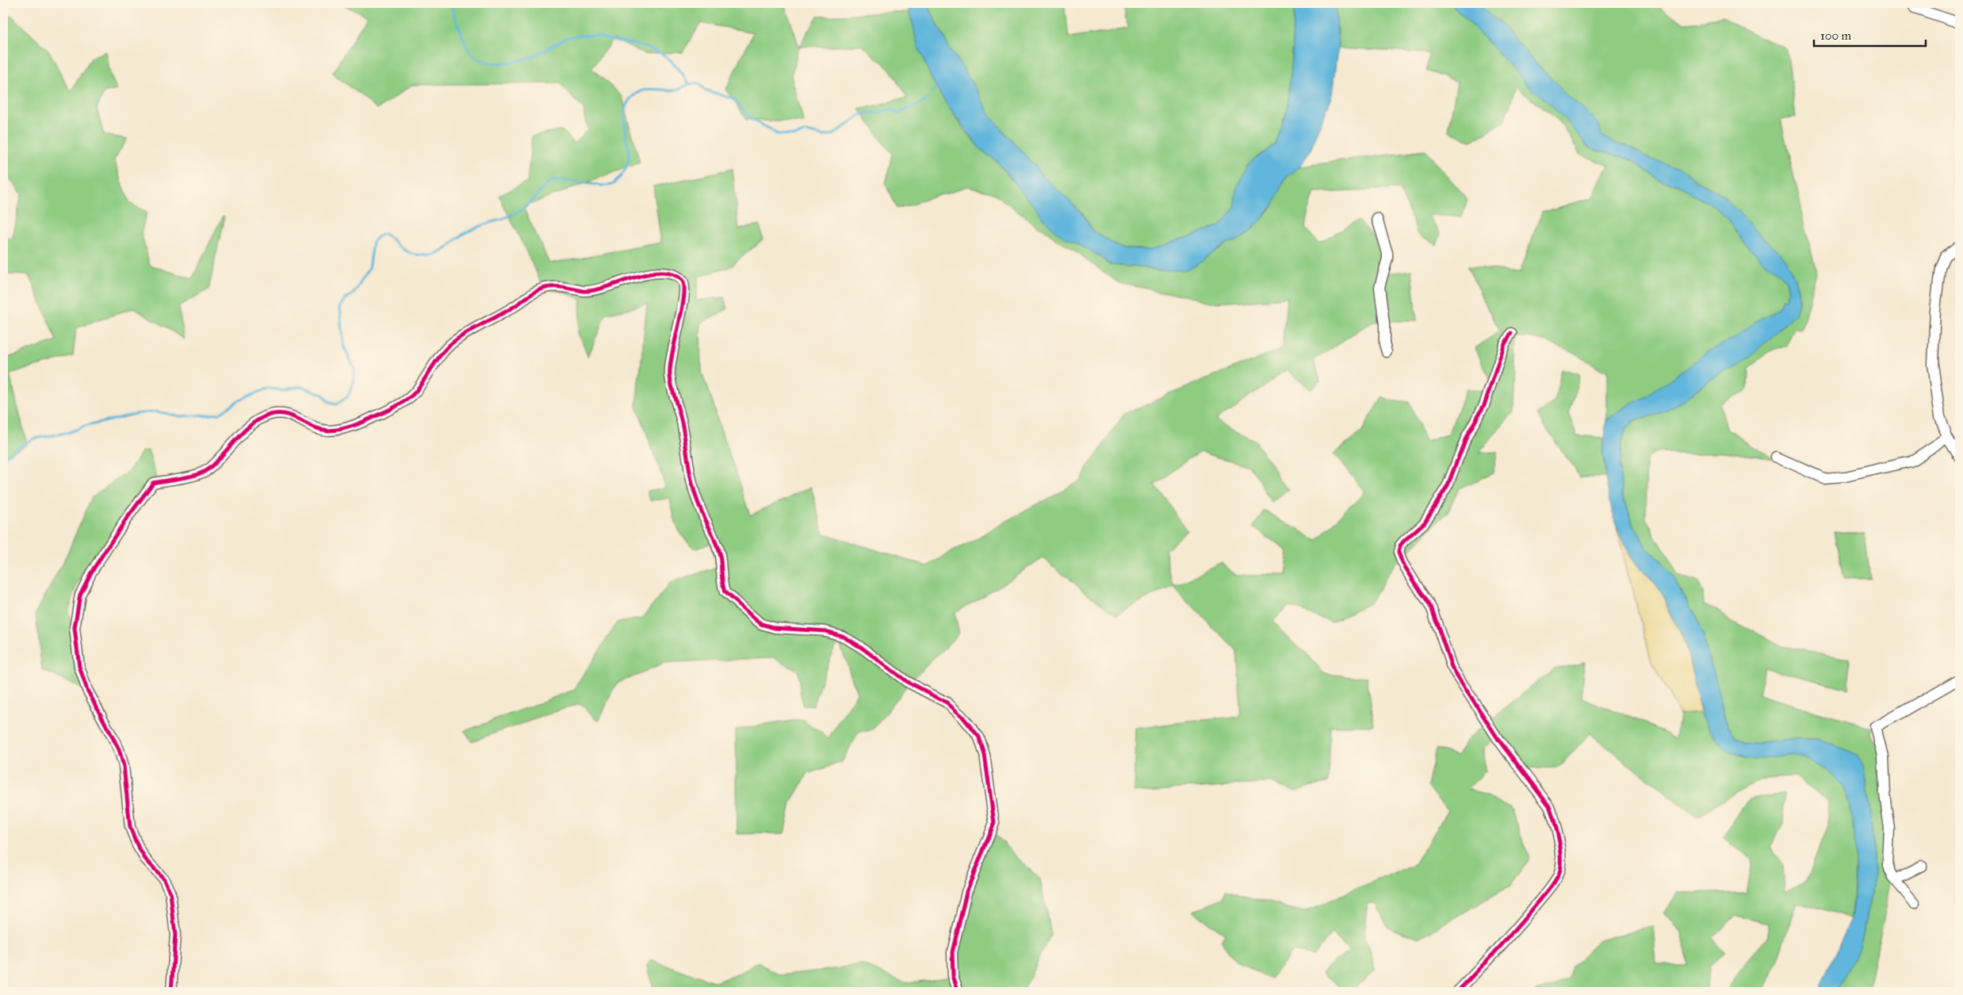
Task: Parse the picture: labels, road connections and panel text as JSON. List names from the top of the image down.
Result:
{
  "scale_bar": "100 m"
}
